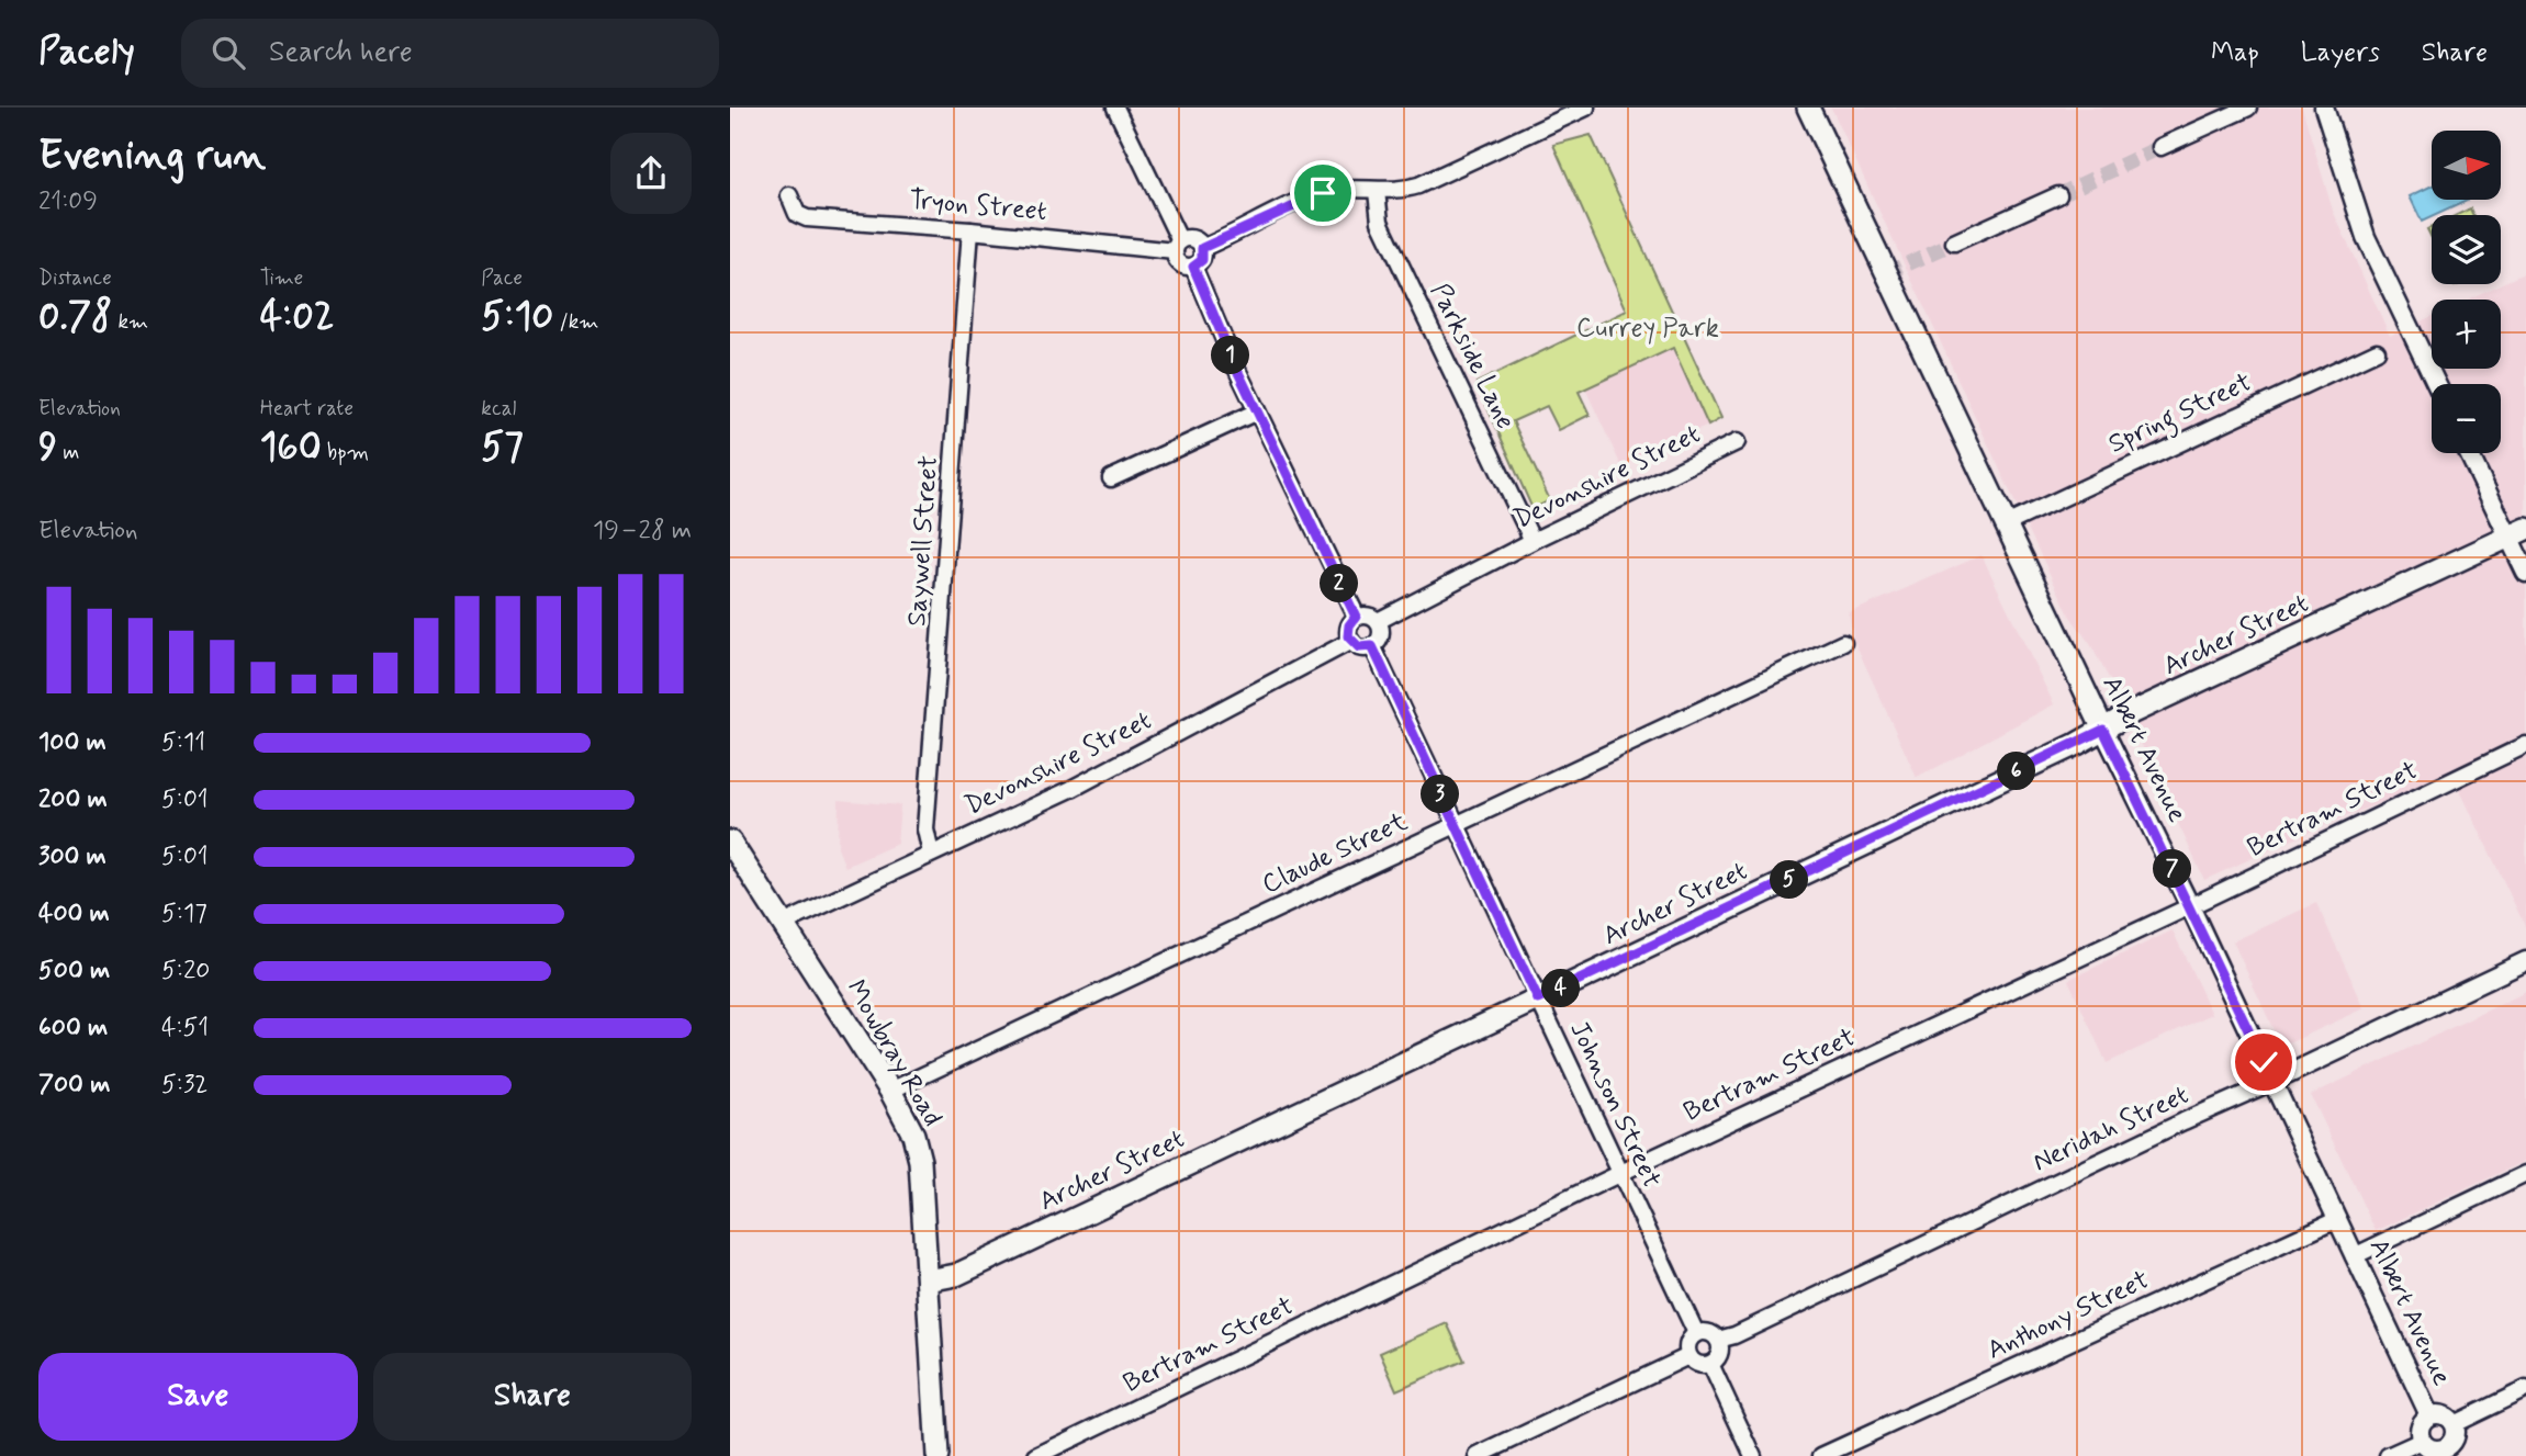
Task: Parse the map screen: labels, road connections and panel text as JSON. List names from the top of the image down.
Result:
{
  "streets": {
    "main road": ["Archer Street", "Albert Avenue", "Mowbray Road"],
    "street": [
      "Tryon Street",
      "Parkside Lane",
      "Spring Street",
      "Devonshire Street",
      "Saywell Street",
      "Bertram Street",
      "Claude Street",
      "Johnson Street",
      "Neridah Street",
      "Anthony Street"
    ]
  },
  "crossings": [
    ["Tryon Street", "Saywell Street"],
    ["Parkside Lane", "Devonshire Street"],
    ["Spring Street", "Albert Avenue"],
    ["Devonshire Street", "Saywell Street"],
    ["Devonshire Street", "Mowbray Road"],
    ["Devonshire Street", "Johnson Street"],
    ["Archer Street", "Albert Avenue"],
    ["Archer Street", "Mowbray Road"],
    ["Archer Street", "Johnson Street"],
    ["Albert Avenue", "Bertram Street"],
    ["Albert Avenue", "Neridah Street"],
    ["Albert Avenue", "Anthony Street"],
    ["Bertram Street", "Johnson Street"],
    ["Claude Street", "Mowbray Road"],
    ["Claude Street", "Johnson Street"],
    ["Johnson Street", "Neridah Street"]
  ],
  "parks": ["Currey Park"],
  "north": "right",
  "page": {
    "header": "Pacely",
    "search": "Search here",
    "nav": ["Map", "Layers", "Share"],
    "heading": ["Evening run", "21:09"],
    "map_buttons": ["+", "−"],
    "stats": [
      ["Distance", "0.78 km"],
      ["Time", "4:02"],
      ["Pace", "5:10 /km"],
      ["Elevation", "9 m"],
      ["Heart rate", "160 bpm"],
      ["kcal", "57"]
    ],
    "pins": [
      "1",
      "2",
      "6",
      "3",
      "7",
      "5",
      "4"
    ],
    "chart": ["Elevation", "19–28 m"],
    "list": [
      {
        "name": "100 m",
        "note": "5:11"
      },
      {
        "name": "200 m",
        "note": "5:01"
      },
      {
        "name": "300 m",
        "note": "5:01"
      },
      {
        "name": "400 m",
        "note": "5:17"
      },
      {
        "name": "500 m",
        "note": "5:20"
      },
      {
        "name": "600 m",
        "note": "4:51"
      },
      {
        "name": "700 m",
        "note": "5:32"
      }
    ],
    "buttons": ["Save", "Share"]
  }
}
